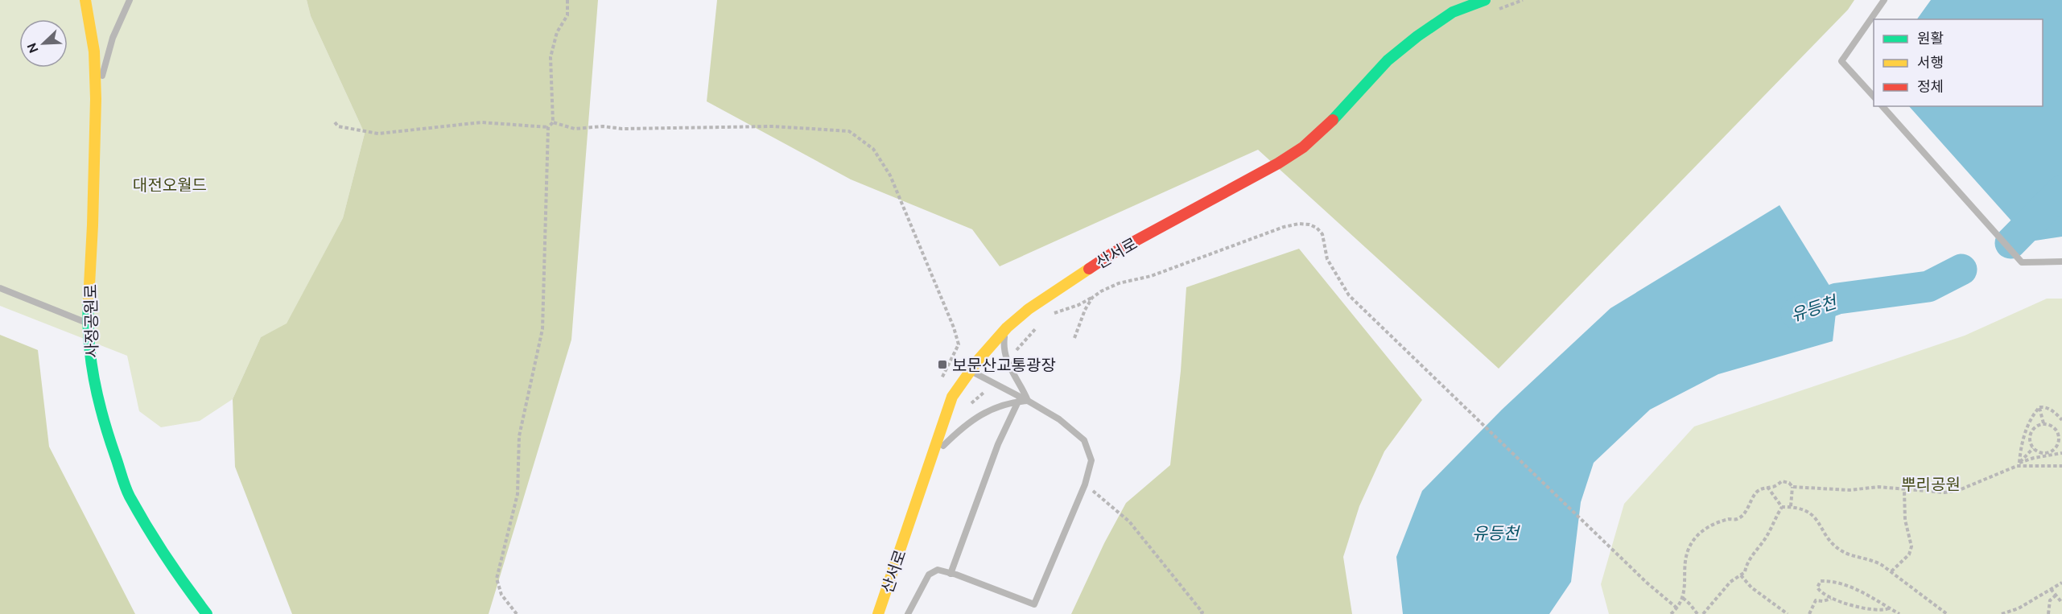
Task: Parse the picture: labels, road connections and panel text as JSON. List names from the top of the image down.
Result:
{
  "streets": {
    "street": ["산서로", "사정공원로"]
  },
  "water": ["유등천"],
  "parks": ["대전오월드", "뿌리공원"],
  "places": {
    "transit": ["보문산교통광장"]
  },
  "legend": ["원활", "서행", "정체"],
  "north": "bottom left"
}
